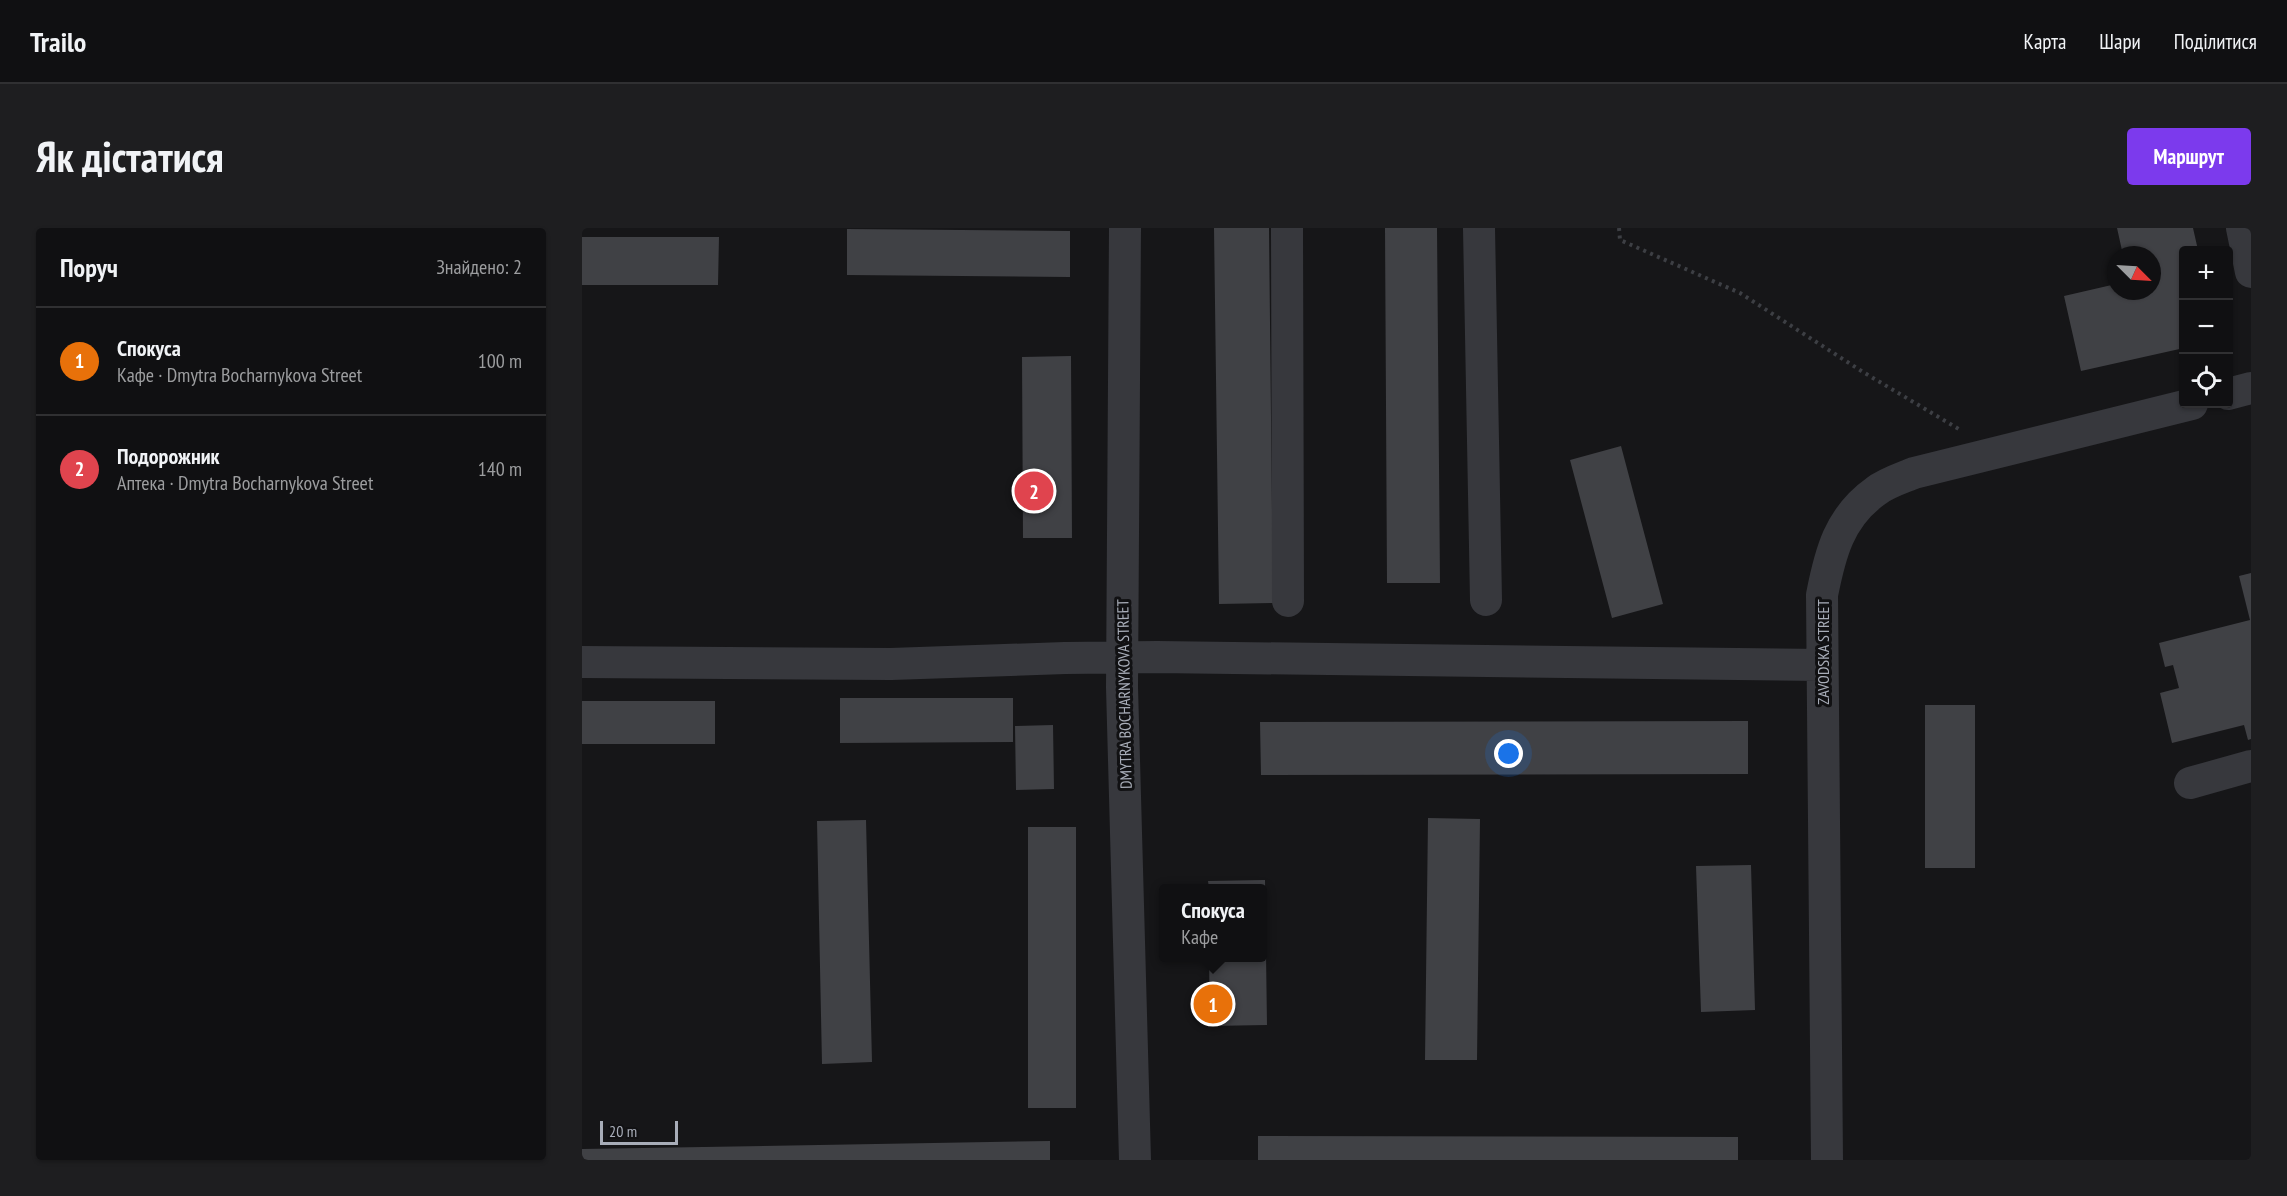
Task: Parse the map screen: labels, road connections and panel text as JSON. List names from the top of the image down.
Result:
{
  "streets": {
    "street": ["ZAVODSKA STREET", "DMYTRA BOCHARNYKOVA STREET"]
  },
  "scale_bar": "20 m",
  "north": "bottom right",
  "page": {
    "header": "Trailo",
    "nav": ["Карта", "Шари", "Поділитися"],
    "buttons": "Маршрут",
    "title": "Як дістатися",
    "heading": ["Поруч", "Знайдено: 2"],
    "map_buttons": ["+", "−"],
    "list": [
      {
        "mark": "1",
        "name": "Спокуса",
        "note": "Кафе · Dmytra Bocharnykova Street",
        "value": "100 m"
      },
      {
        "mark": "2",
        "name": "Подорожник",
        "note": "Аптека · Dmytra Bocharnykova Street",
        "value": "140 m"
      }
    ],
    "pins": ["2", "1"],
    "popup": ["Спокуса", "Кафе"],
    "scale": "20 m"
  }
}
